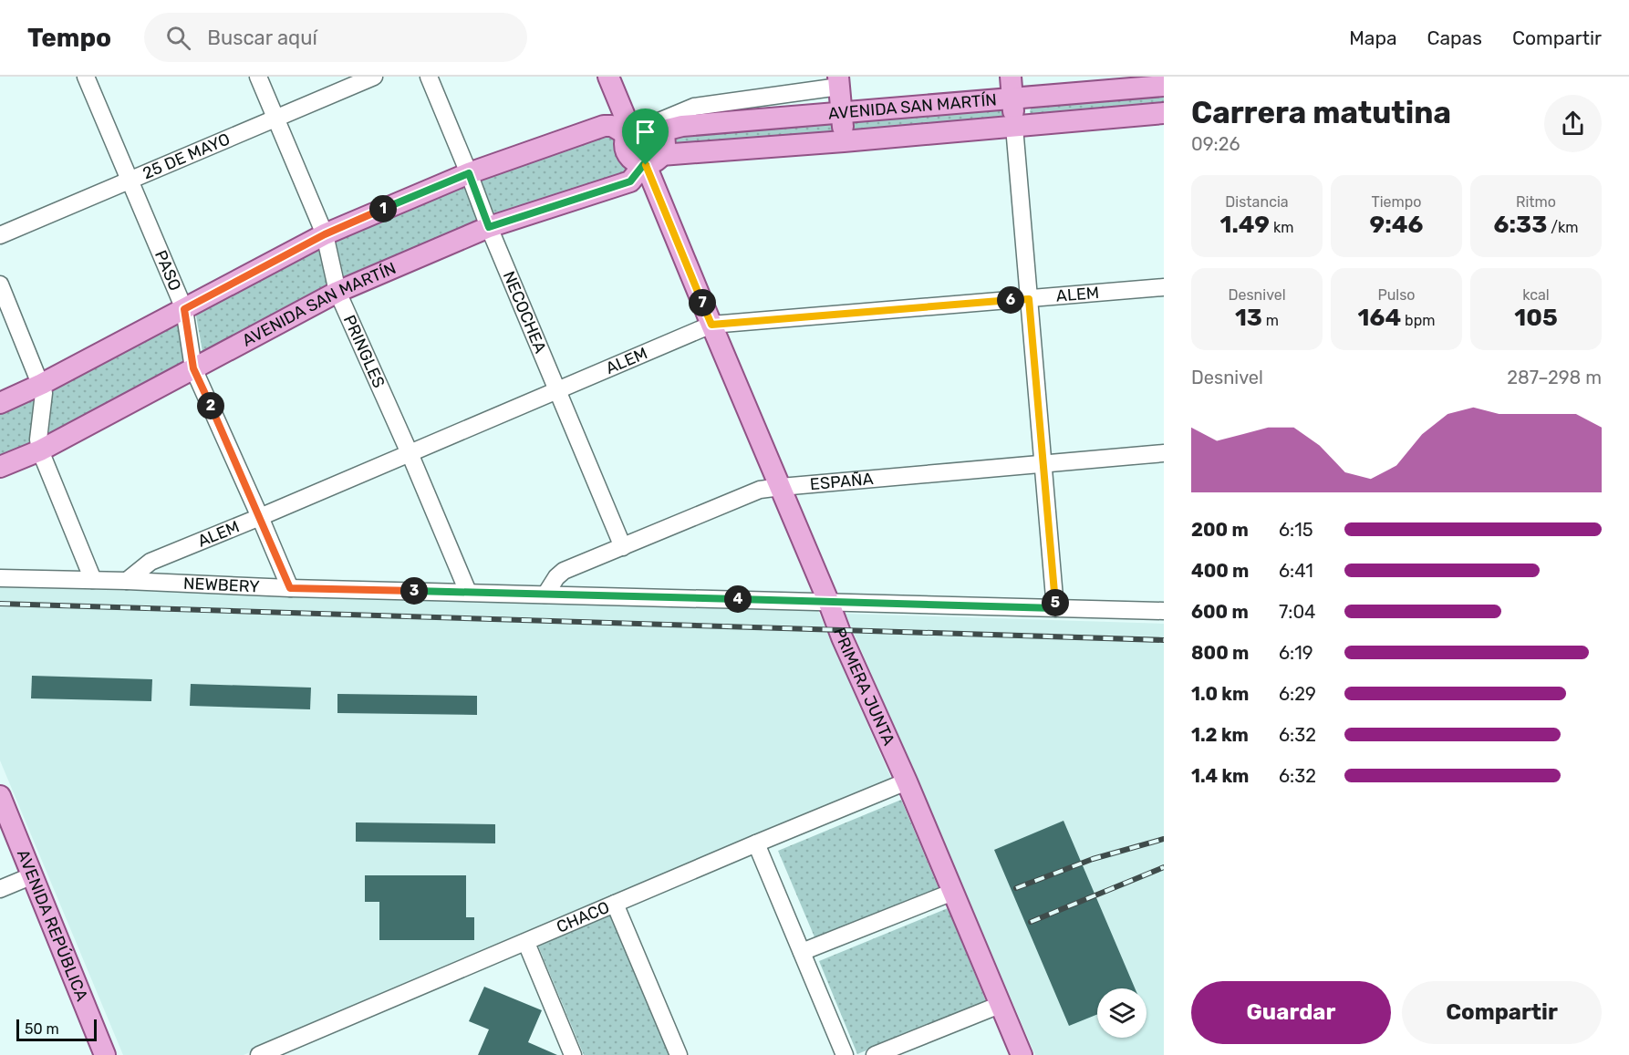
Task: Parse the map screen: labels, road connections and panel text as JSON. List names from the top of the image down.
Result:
{
  "streets": {
    "main road": ["AVENIDA SAN MARTÍN", "PRIMERA JUNTA", "AVENIDA REPÚBLICA"],
    "street": [
      "25 DE MAYO",
      "PASO",
      "ALEM",
      "NECOCHEA",
      "PRINGLES",
      "ESPAÑA",
      "NEWBERY",
      "CHACO"
    ]
  },
  "crossings": [
    ["AVENIDA SAN MARTÍN", "PASO"],
    ["AVENIDA SAN MARTÍN", "NECOCHEA"],
    ["AVENIDA SAN MARTÍN", "PRINGLES"],
    ["AVENIDA SAN MARTÍN", "PRIMERA JUNTA"],
    ["25 DE MAYO", "PASO"],
    ["25 DE MAYO", "PRINGLES"],
    ["PASO", "ALEM"],
    ["PASO", "NEWBERY"],
    ["ALEM", "NECOCHEA"],
    ["ALEM", "PRINGLES"],
    ["ALEM", "NEWBERY"],
    ["ALEM", "PRIMERA JUNTA"],
    ["NECOCHEA", "ESPAÑA"],
    ["PRINGLES", "NEWBERY"],
    ["ESPAÑA", "NEWBERY"],
    ["ESPAÑA", "PRIMERA JUNTA"],
    ["NEWBERY", "PRIMERA JUNTA"],
    ["PRIMERA JUNTA", "CHACO"]
  ],
  "scale_bar": "50 m",
  "page": {
    "header": "Tempo",
    "search": "Buscar aquí",
    "nav": ["Mapa", "Capas", "Compartir"],
    "heading": ["Carrera matutina", "09:26"],
    "stats": [
      ["Distancia", "1.49 km"],
      ["Tiempo", "9:46"],
      ["Ritmo", "6:33 /km"],
      ["Desnivel", "13 m"],
      ["Pulso", "164 bpm"],
      ["kcal", "105"]
    ],
    "pins": [
      "1",
      "6",
      "7",
      "2",
      "3",
      "4",
      "5"
    ],
    "chart": ["Desnivel", "287–298 m"],
    "list": [
      {
        "name": "200 m",
        "note": "6:15"
      },
      {
        "name": "400 m",
        "note": "6:41"
      },
      {
        "name": "600 m",
        "note": "7:04"
      },
      {
        "name": "800 m",
        "note": "6:19"
      },
      {
        "name": "1.0 km",
        "note": "6:29"
      },
      {
        "name": "1.2 km",
        "note": "6:32"
      },
      {
        "name": "1.4 km",
        "note": "6:32"
      }
    ],
    "buttons": ["Guardar", "Compartir"],
    "scale": "50 m"
  }
}
